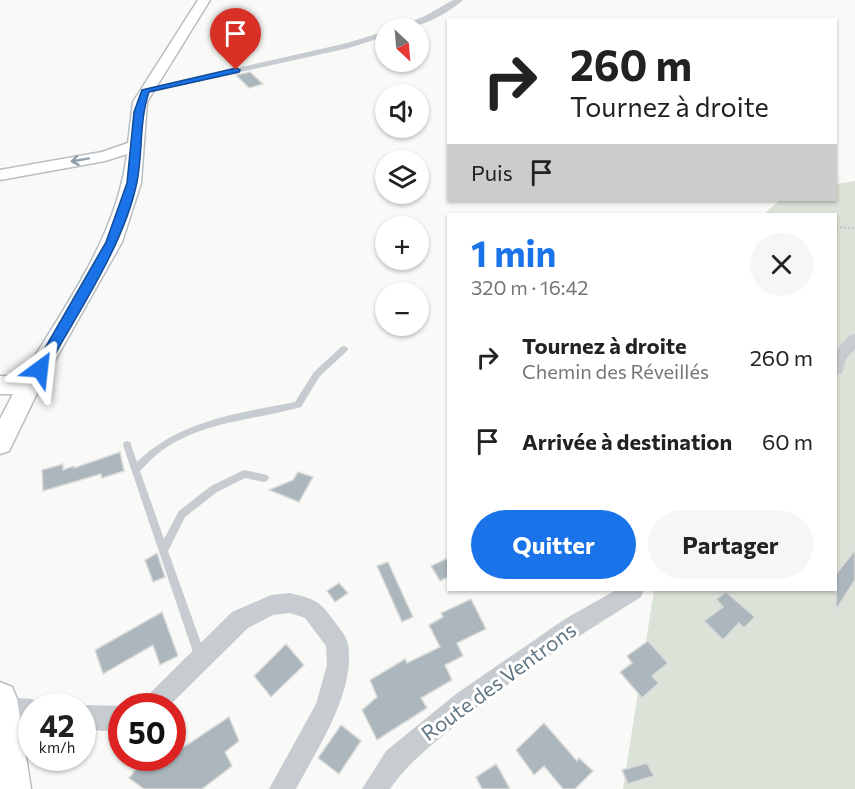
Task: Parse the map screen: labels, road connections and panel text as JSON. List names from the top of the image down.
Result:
{
  "streets": {
    "street": ["Route des Ventrons"]
  },
  "north": "bottom right",
  "page": {
    "map_buttons": ["+", "−"],
    "turn": ["260 m", "Tournez à droite"],
    "then": "Puis",
    "heading": ["1 min", "320 m · 16:42"],
    "list": [
      {
        "name": "Tournez à droite",
        "note": "Chemin des Réveillés",
        "value": "260 m"
      },
      {
        "name": "Arrivée à destination",
        "value": "60 m"
      }
    ],
    "buttons": ["Quitter", "Partager"],
    "speed": "42 km/h",
    "limit": "50"
  }
}
